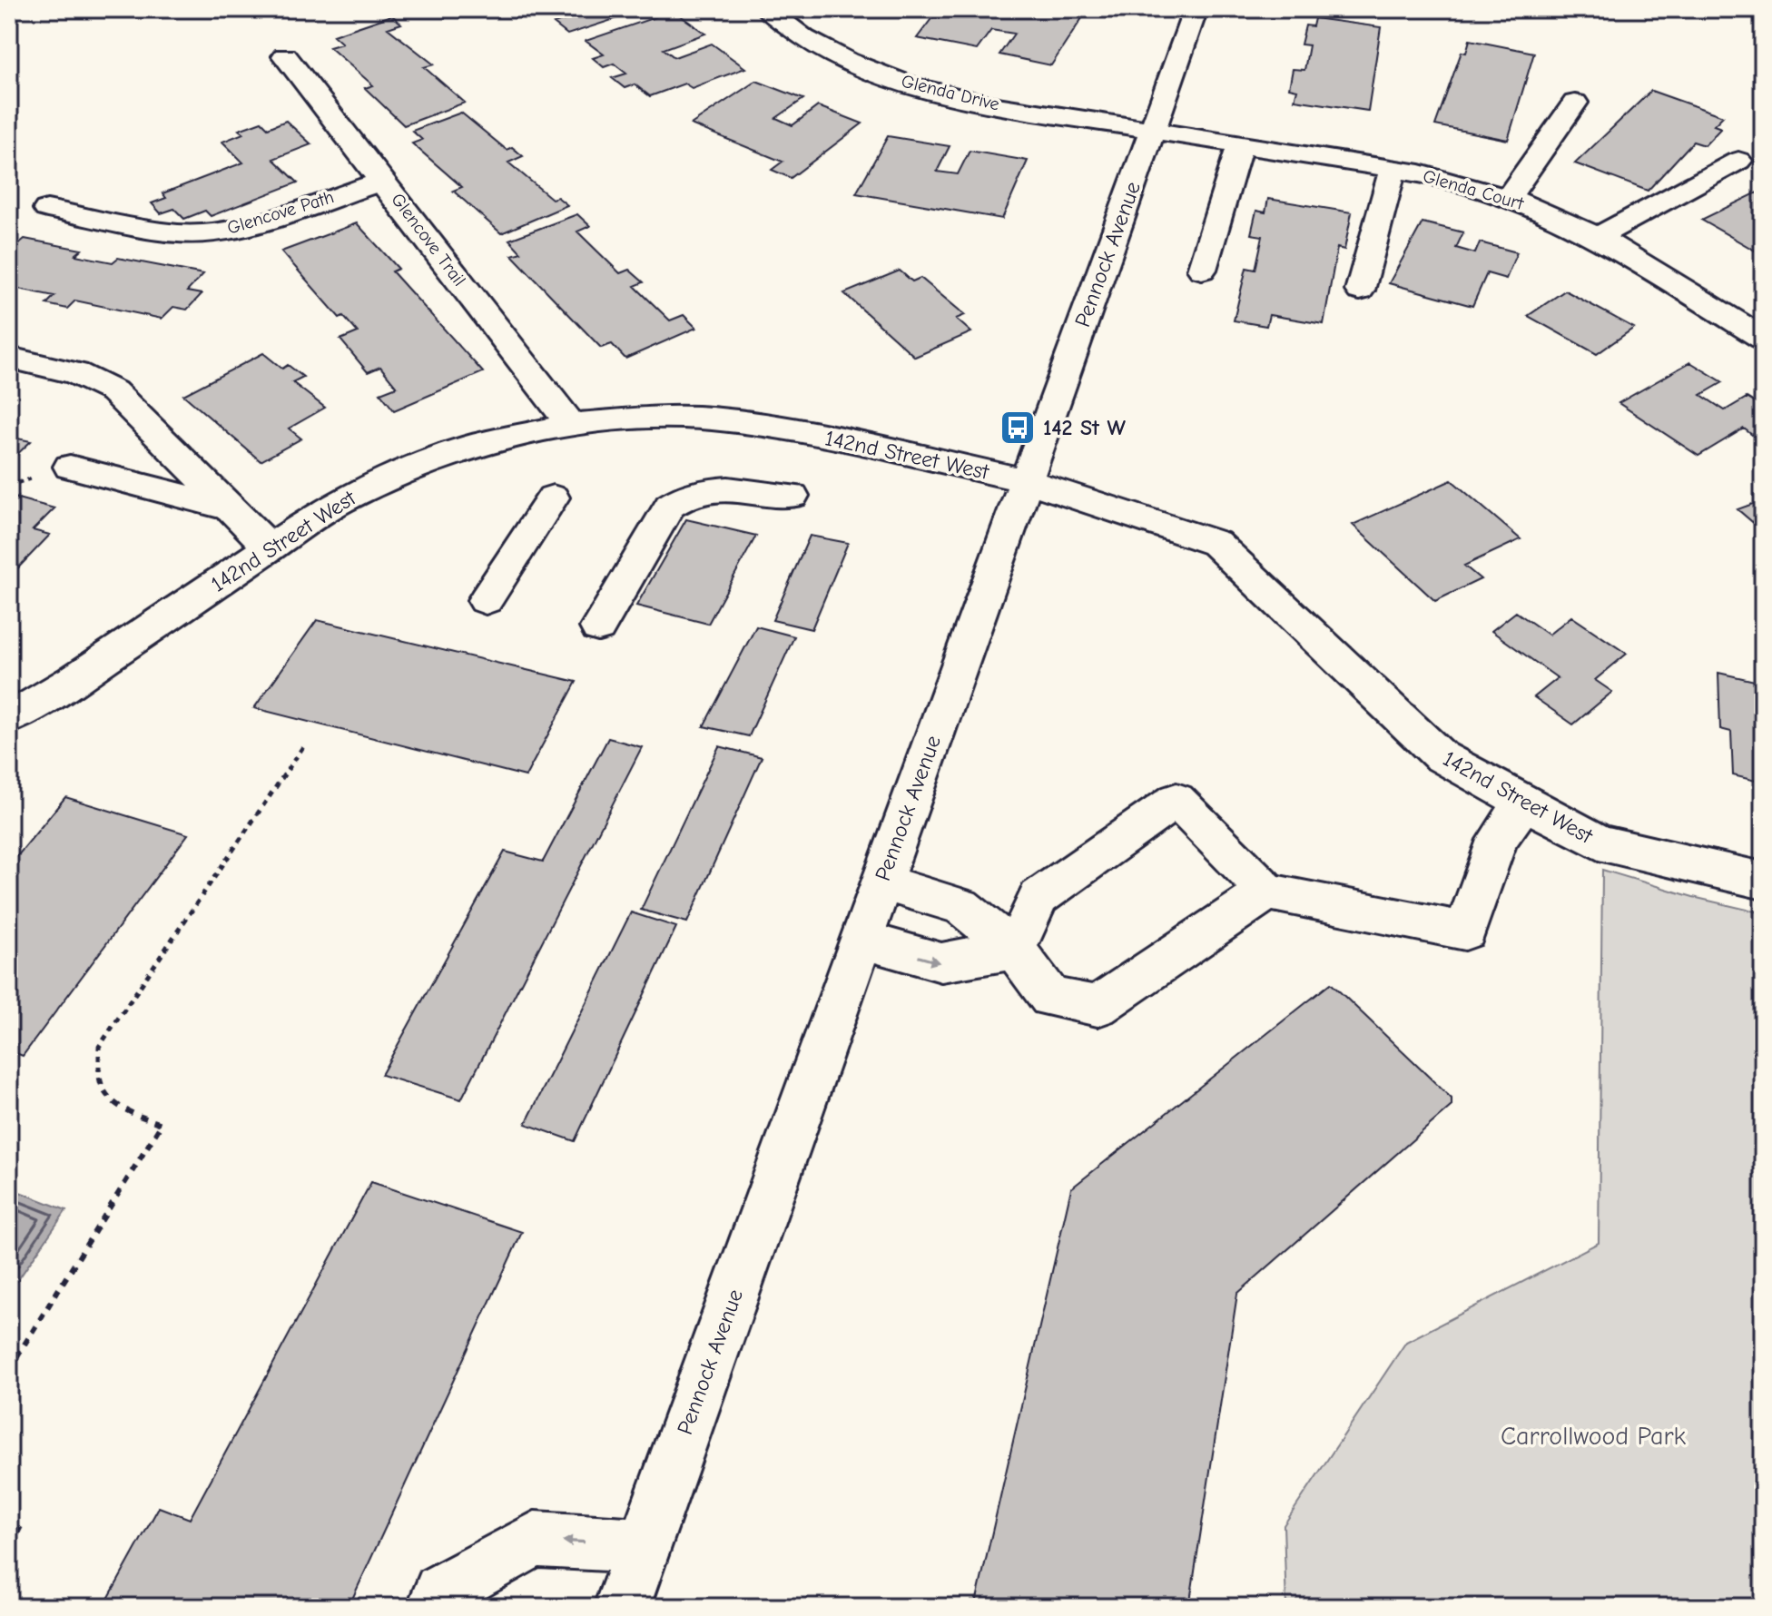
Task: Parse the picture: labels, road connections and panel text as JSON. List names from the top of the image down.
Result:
{
  "streets": {
    "street": [
      "Glenda Drive",
      "Glenda Court",
      "Glencove Path",
      "Glencove Trail",
      "Pennock Avenue",
      "142nd Street West"
    ]
  },
  "crossings": [
    ["Glenda Drive", "Glenda Court"],
    ["Glenda Drive", "Pennock Avenue"],
    ["Glenda Court", "Pennock Avenue"],
    ["Glencove Path", "Glencove Trail"],
    ["Glencove Trail", "142nd Street West"],
    ["Pennock Avenue", "142nd Street West"]
  ],
  "parks": ["Carrollwood Park"],
  "places": {
    "bus stop": ["142 St W"]
  }
}
